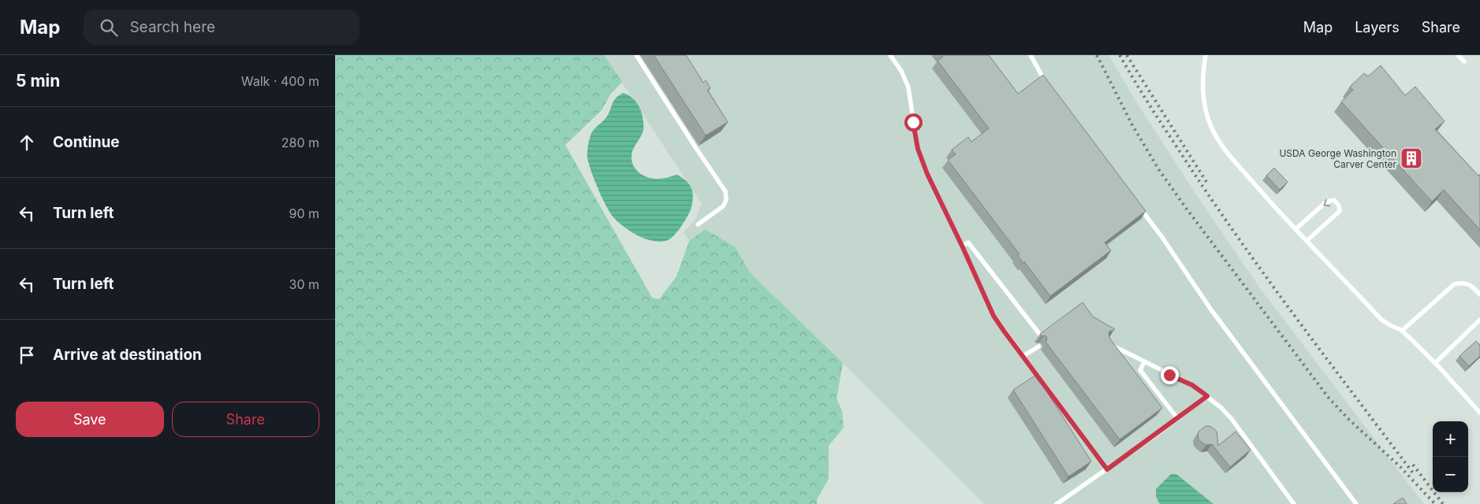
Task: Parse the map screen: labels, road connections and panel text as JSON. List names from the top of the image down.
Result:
{
  "places": {
    "building": ["USDA George Washington Carver Center"]
  },
  "page": {
    "header": "Map",
    "search": "Search here",
    "nav": ["Map", "Layers", "Share"],
    "heading": ["5 min", "Walk · 400 m"],
    "list": [
      ["Continue", "280 m"],
      ["Turn left", "90 m"],
      ["Turn left", "30 m"],
      "Arrive at destination"
    ],
    "buttons": ["Save", "Share"],
    "map_buttons": ["+", "−"]
  }
}
